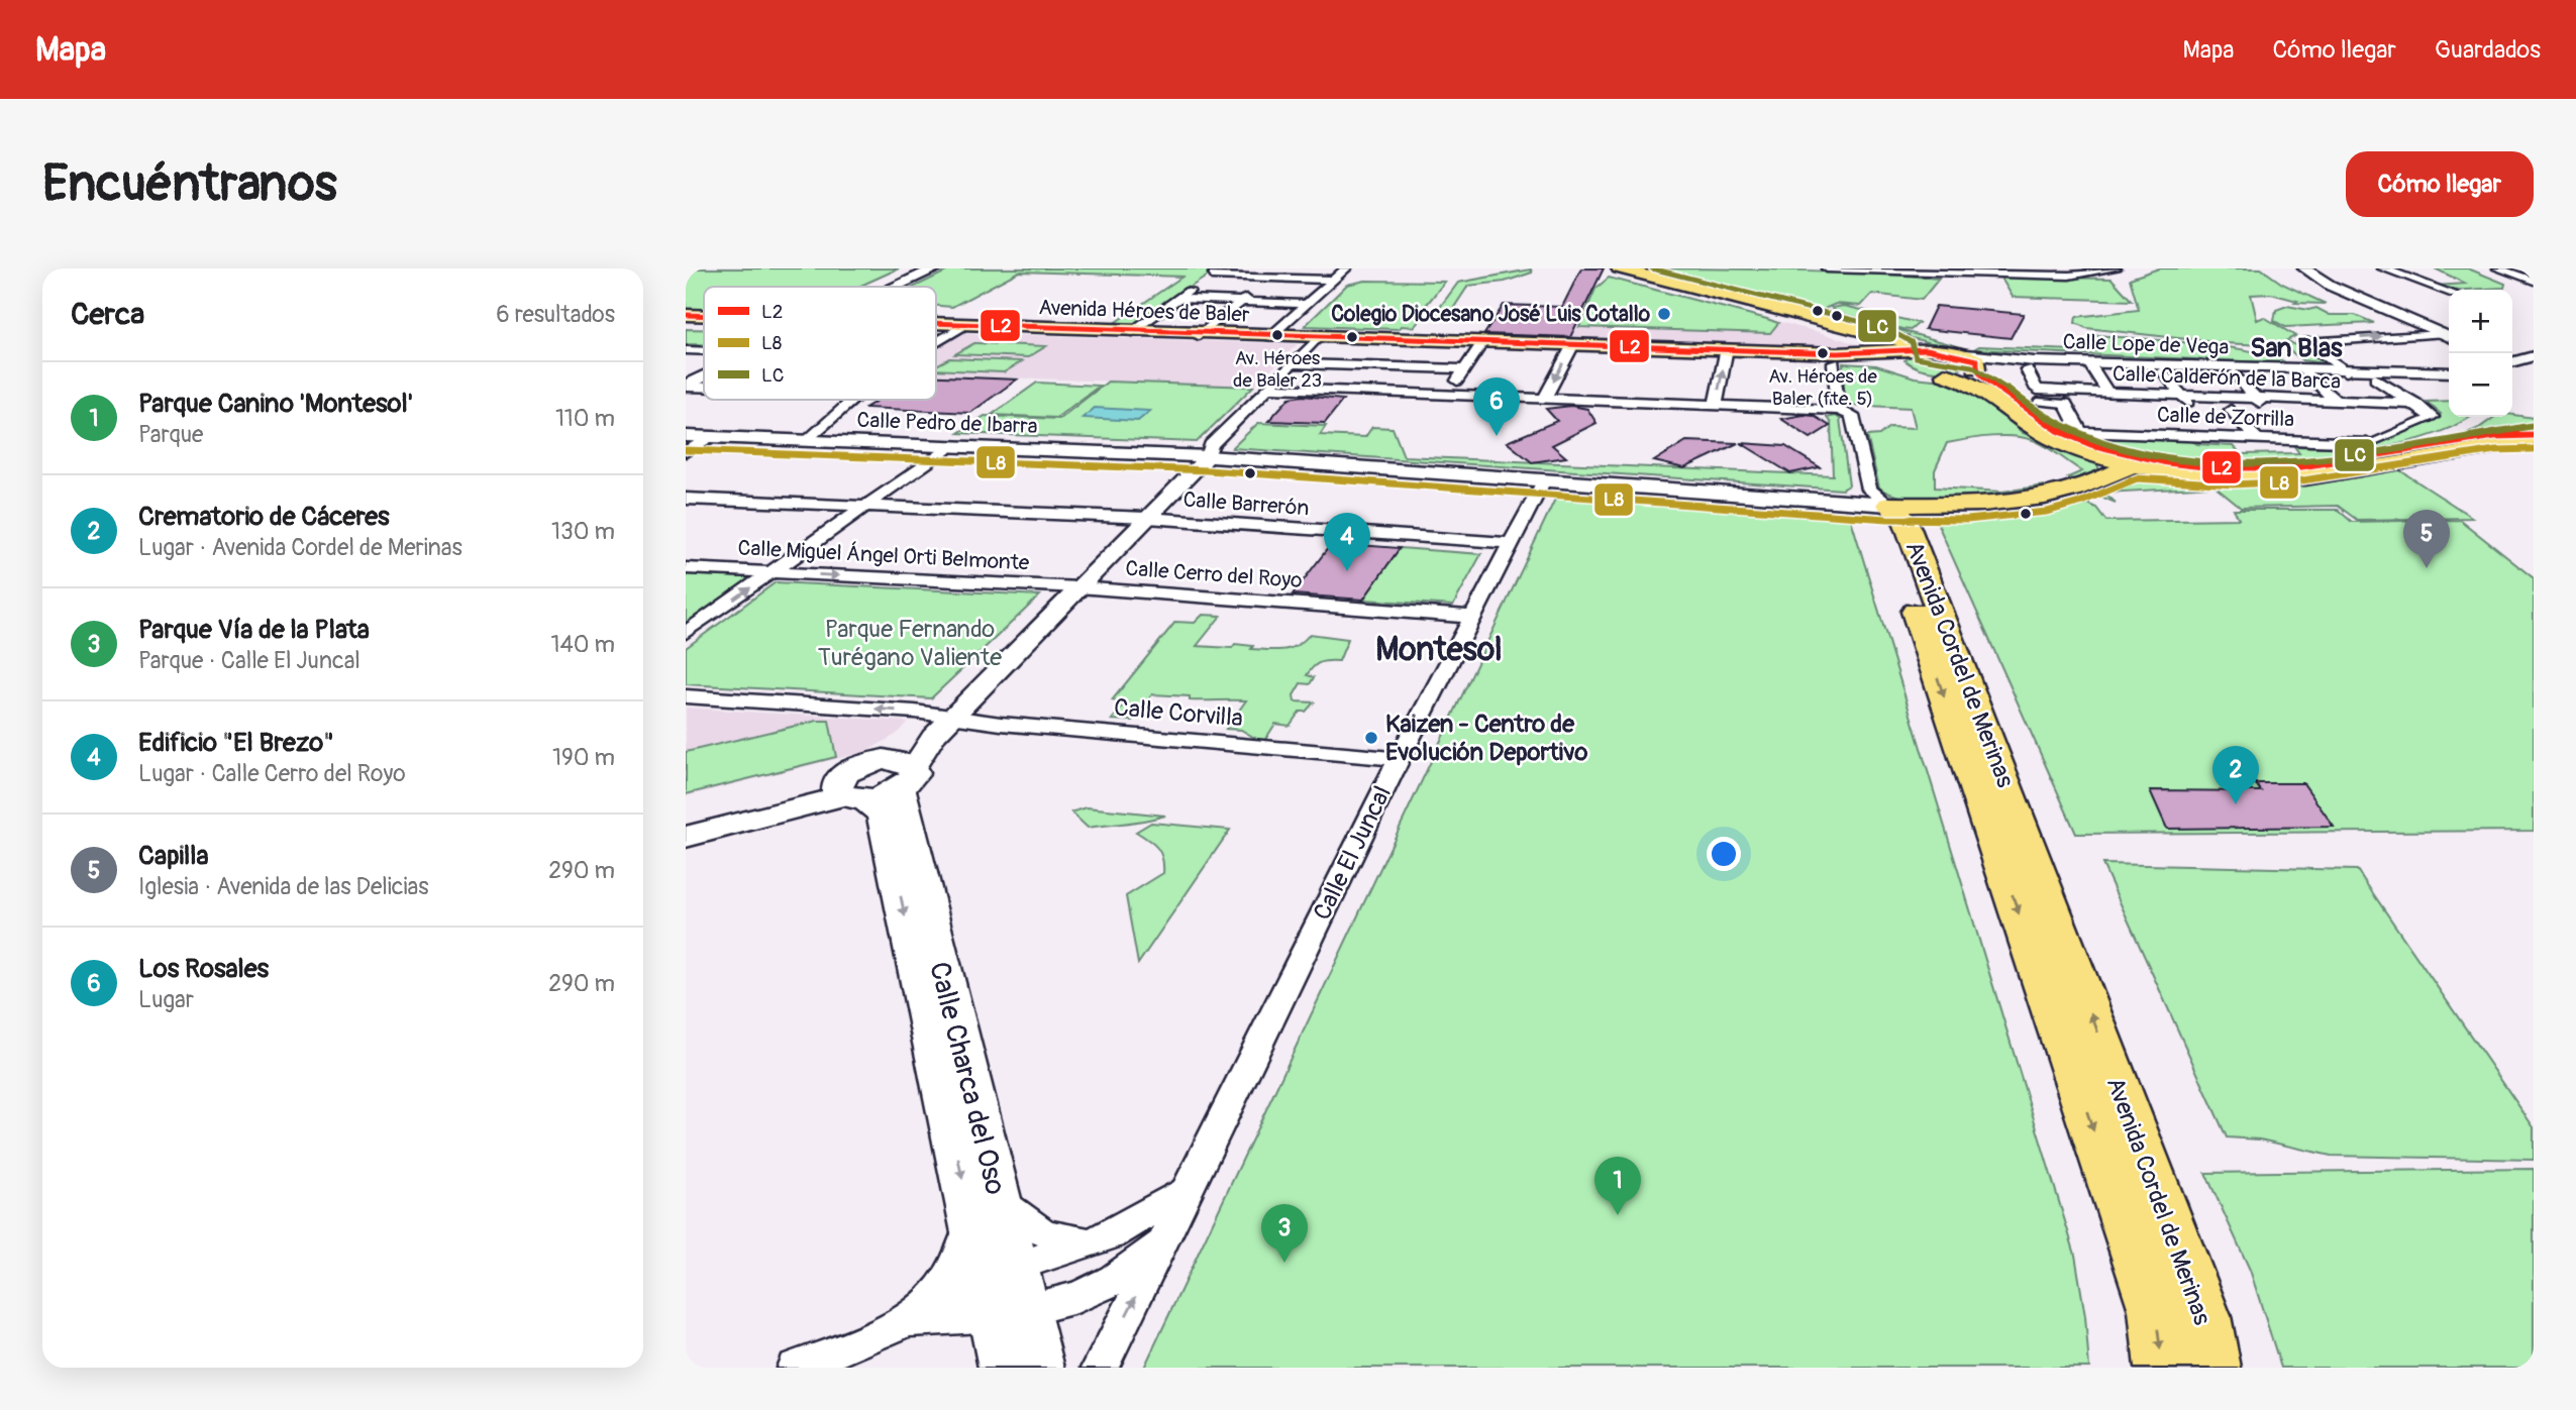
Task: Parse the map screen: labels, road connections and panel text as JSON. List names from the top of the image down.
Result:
{
  "streets": {
    "main road": ["Avenida Héroes de Baler", "Avenida Cordel de Merinas", "Calle Charca del Oso"],
    "street": [
      "Calle Lope de Vega",
      "Calle Calderón de la Barca",
      "Calle de Zorrilla",
      "Calle Pedro de Ibarra",
      "Calle Barrerón",
      "Calle Miguel Ángel Orti Belmonte",
      "Calle Cerro del Royo",
      "Calle Corvilla",
      "Calle El Juncal"
    ]
  },
  "crossings": [
    ["Calle Pedro de Ibarra", "Avenida Cordel de Merinas"],
    ["Calle Pedro de Ibarra", "Calle El Juncal"],
    ["Calle Barrerón", "Calle El Juncal"],
    ["Calle Miguel Ángel Orti Belmonte", "Calle Cerro del Royo"],
    ["Calle Cerro del Royo", "Calle El Juncal"],
    ["Calle Corvilla", "Calle El Juncal"]
  ],
  "districts": ["San Blas", "Montesol"],
  "parks": ["Parque Fernando Turégano Valiente"],
  "places": [
    "Colegio Diocesano José Luis Cotallo",
    "Av. Héroes de Baler 23",
    "Av. Héroes de Baler (fte. 5)",
    "Kaizen - Centro de Evolución Deportivo"
  ],
  "lines": ["transit line LC", "transit line L2", "transit line L8"],
  "legend": ["L2", "L8", "LC"],
  "page": {
    "header": "Mapa",
    "nav": ["Mapa", "Cómo llegar", "Guardados"],
    "buttons": "Cómo llegar",
    "title": "Encuéntranos",
    "heading": ["Cerca", "6 resultados"],
    "map_buttons": ["+", "−"],
    "list": [
      {
        "mark": "1",
        "name": "Parque Canino 'Montesol'",
        "note": "Parque",
        "value": "110 m"
      },
      {
        "mark": "2",
        "name": "Crematorio de Cáceres",
        "note": "Lugar · Avenida Cordel de Merinas",
        "value": "130 m"
      },
      {
        "mark": "3",
        "name": "Parque Vía de la Plata",
        "note": "Parque · Calle El Juncal",
        "value": "140 m"
      },
      {
        "mark": "4",
        "name": "Edificio \"El Brezo\"",
        "note": "Lugar · Calle Cerro del Royo",
        "value": "190 m"
      },
      {
        "mark": "5",
        "name": "Capilla",
        "note": "Iglesia · Avenida de las Delicias",
        "value": "290 m"
      },
      {
        "mark": "6",
        "name": "Los Rosales",
        "note": "Lugar",
        "value": "290 m"
      }
    ],
    "pins": [
      "6",
      "5",
      "4",
      "2",
      "1",
      "3"
    ]
  }
}
